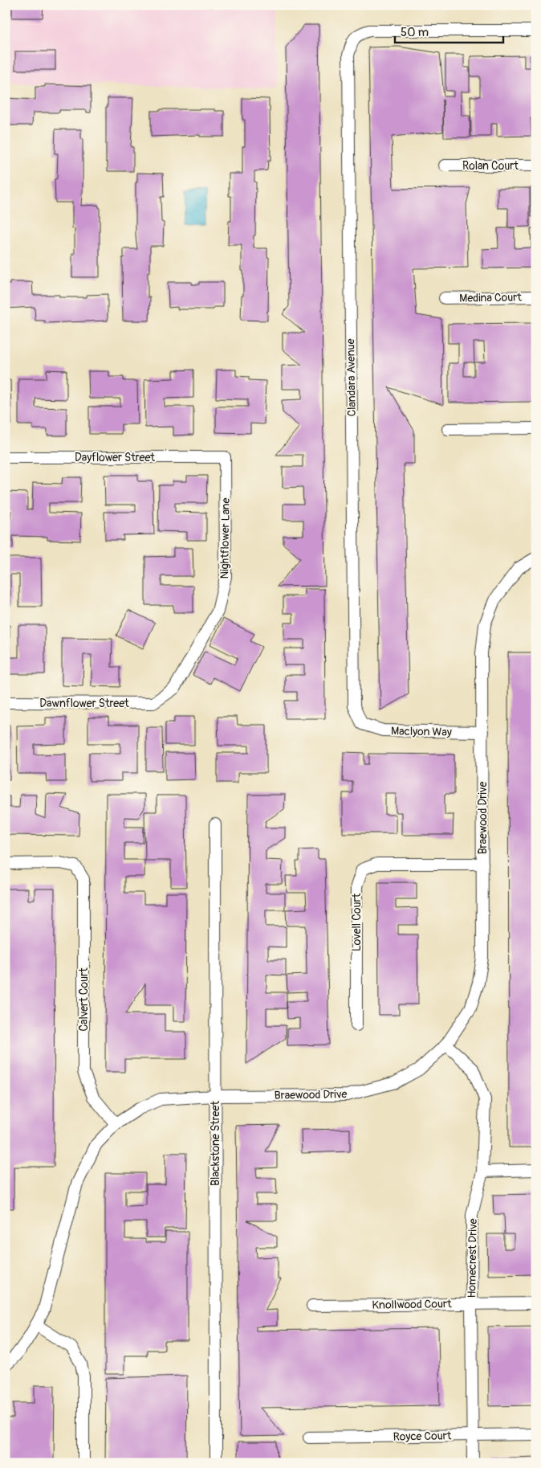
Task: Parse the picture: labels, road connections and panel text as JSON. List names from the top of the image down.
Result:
{
  "streets": {
    "street": [
      "Rolan Court",
      "Medina Court",
      "Clandara Avenue",
      "Dayflower Street",
      "Nightflower Lane",
      "Dawnflower Street",
      "Maclyon Way",
      "Braewood Drive",
      "Lovell Court",
      "Calvert Court",
      "Blackstone Street",
      "Homecrest Drive",
      "Knollwood Court",
      "Royce Court"
    ]
  },
  "crossings": [
    ["Clandara Avenue", "Maclyon Way"],
    ["Dayflower Street", "Nightflower Lane"],
    ["Nightflower Lane", "Dawnflower Street"],
    ["Maclyon Way", "Braewood Drive"],
    ["Braewood Drive", "Lovell Court"],
    ["Braewood Drive", "Calvert Court"],
    ["Braewood Drive", "Blackstone Street"],
    ["Braewood Drive", "Homecrest Drive"],
    ["Homecrest Drive", "Knollwood Court"],
    ["Homecrest Drive", "Royce Court"]
  ],
  "scale_bar": "50 m"
}
